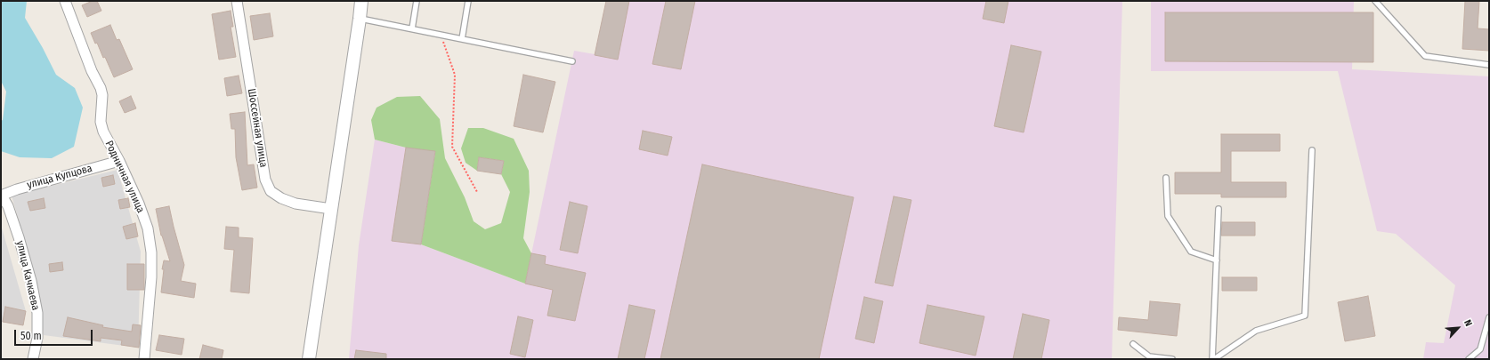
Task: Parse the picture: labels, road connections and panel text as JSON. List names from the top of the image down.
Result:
{
  "streets": {
    "street": [
      "Шоссейная улица",
      "улица Купцова",
      "Родничная улица",
      "улица Качкаева"
    ]
  },
  "crossings": [
    ["улица Купцова", "Родничная улица"],
    ["улица Купцова", "улица Качкаева"]
  ],
  "scale_bar": "50 m",
  "north": "top right"
}
